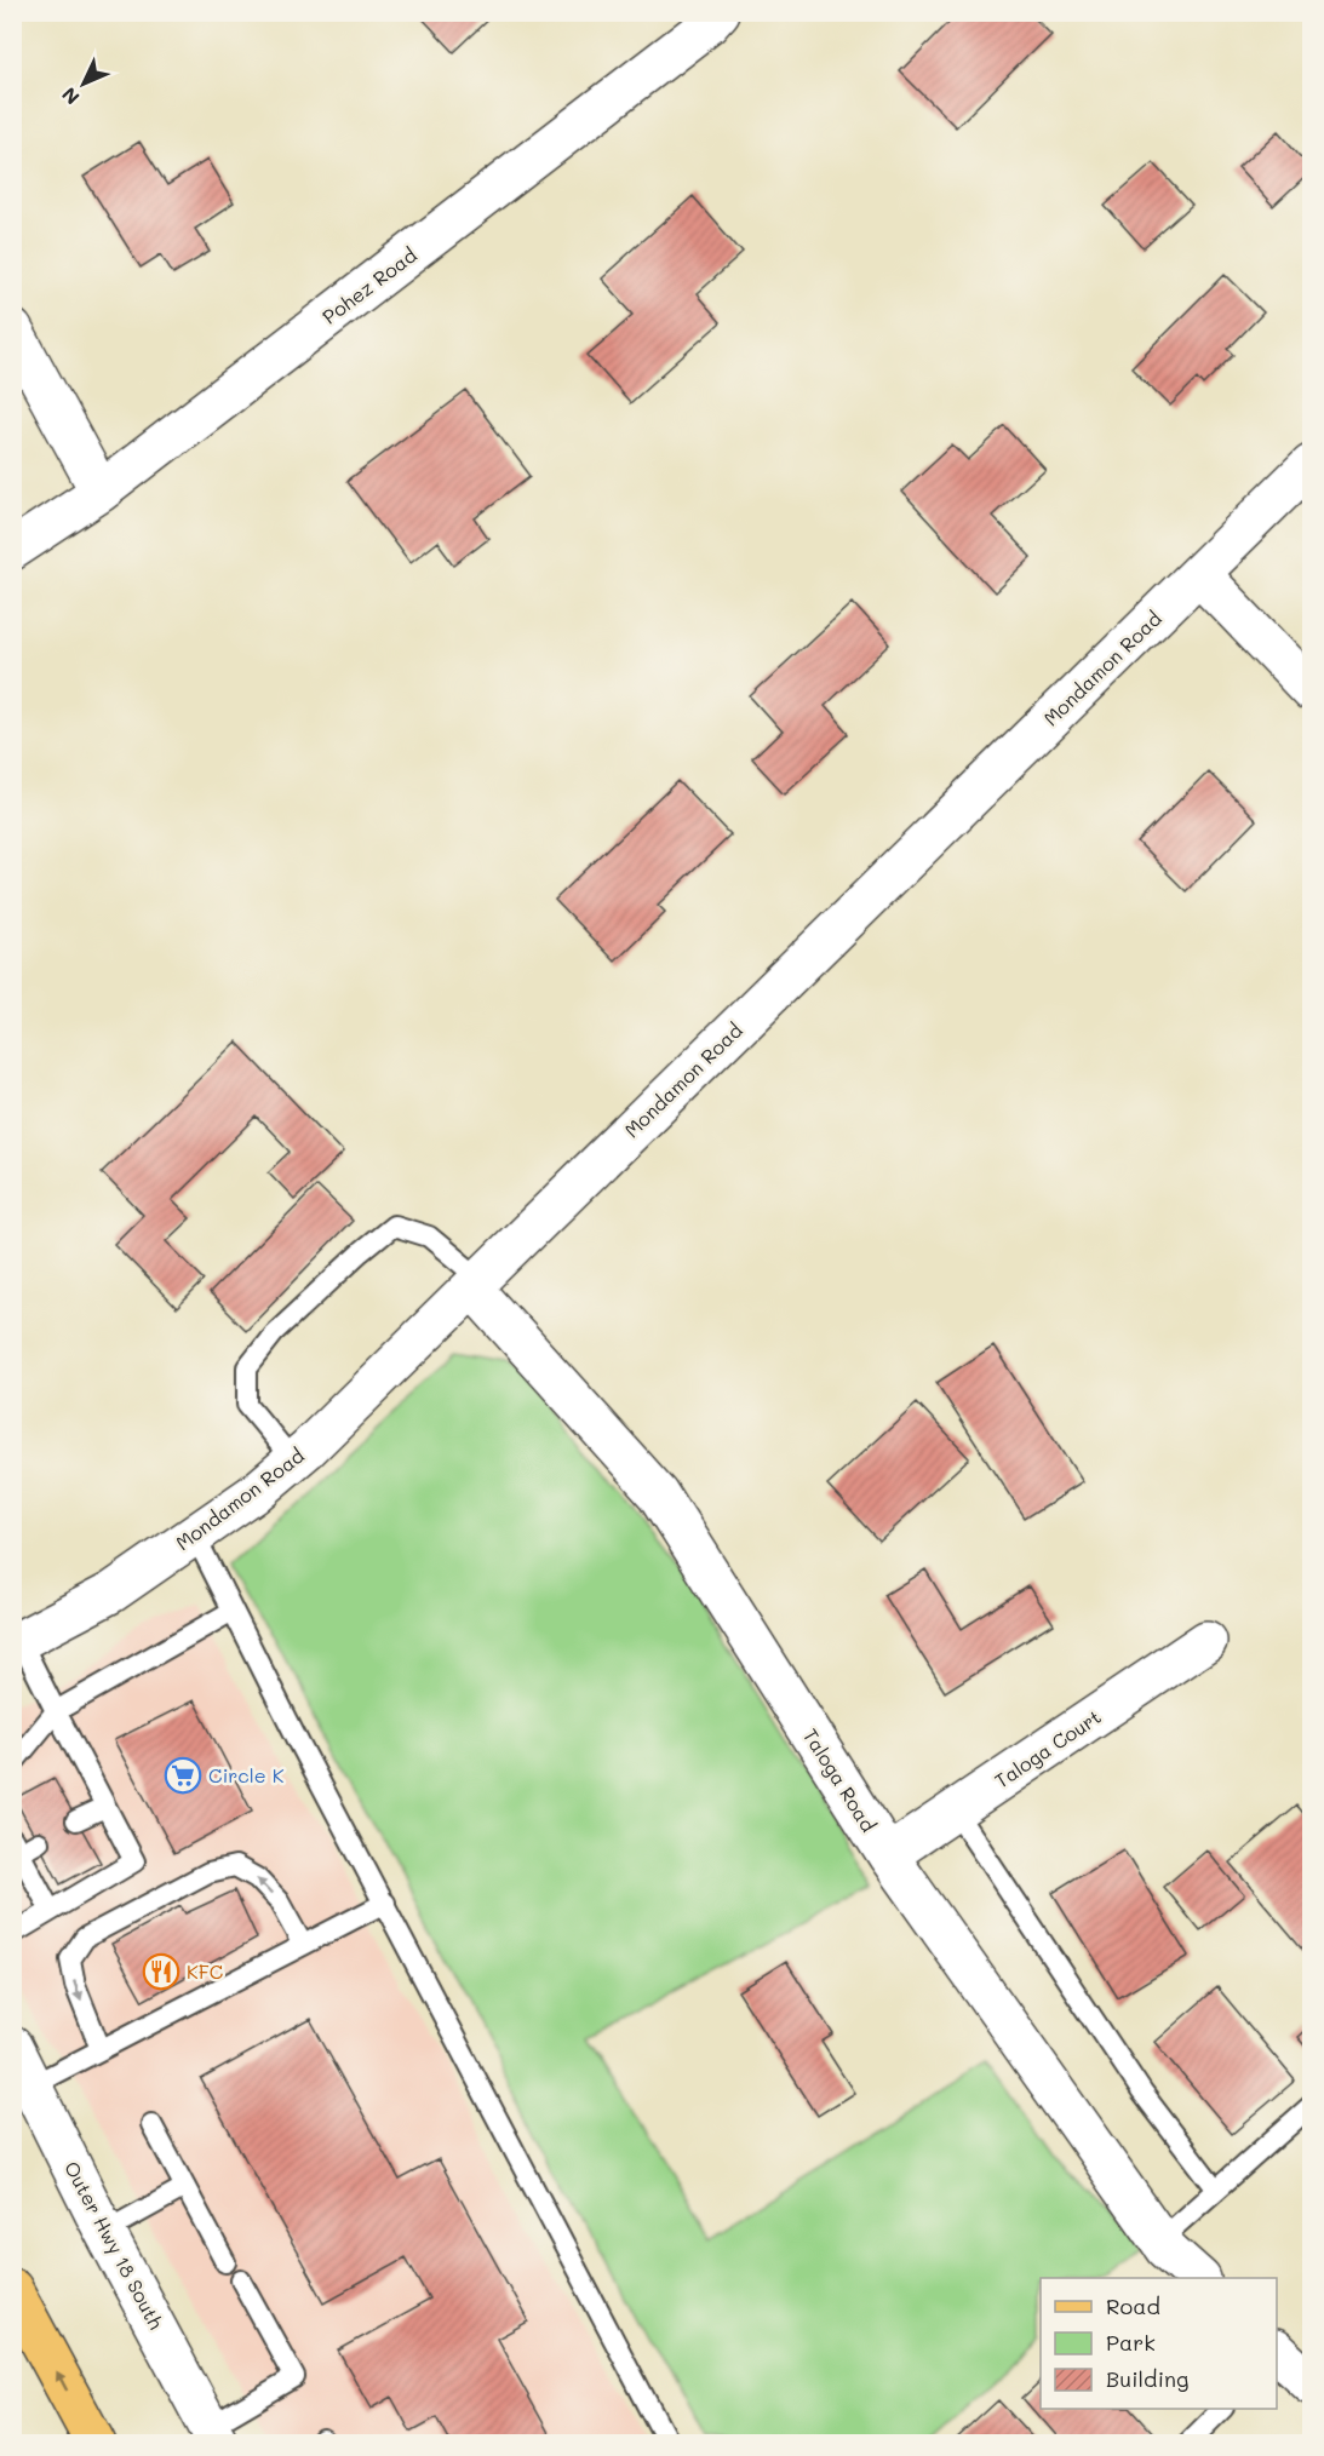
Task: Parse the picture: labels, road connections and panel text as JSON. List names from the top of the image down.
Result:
{
  "streets": {
    "street": [
      "Pohez Road",
      "Mondamon Road",
      "Taloga Court",
      "Taloga Road",
      "Outer Hwy 18 South"
    ]
  },
  "crossings": [
    ["Mondamon Road", "Taloga Road"],
    ["Taloga Court", "Taloga Road"]
  ],
  "places": {
    "supermarket": ["Circle K"],
    "restaurant": ["KFC"]
  },
  "legend": ["Road", "Park", "Building"],
  "north": "bottom left"
}
